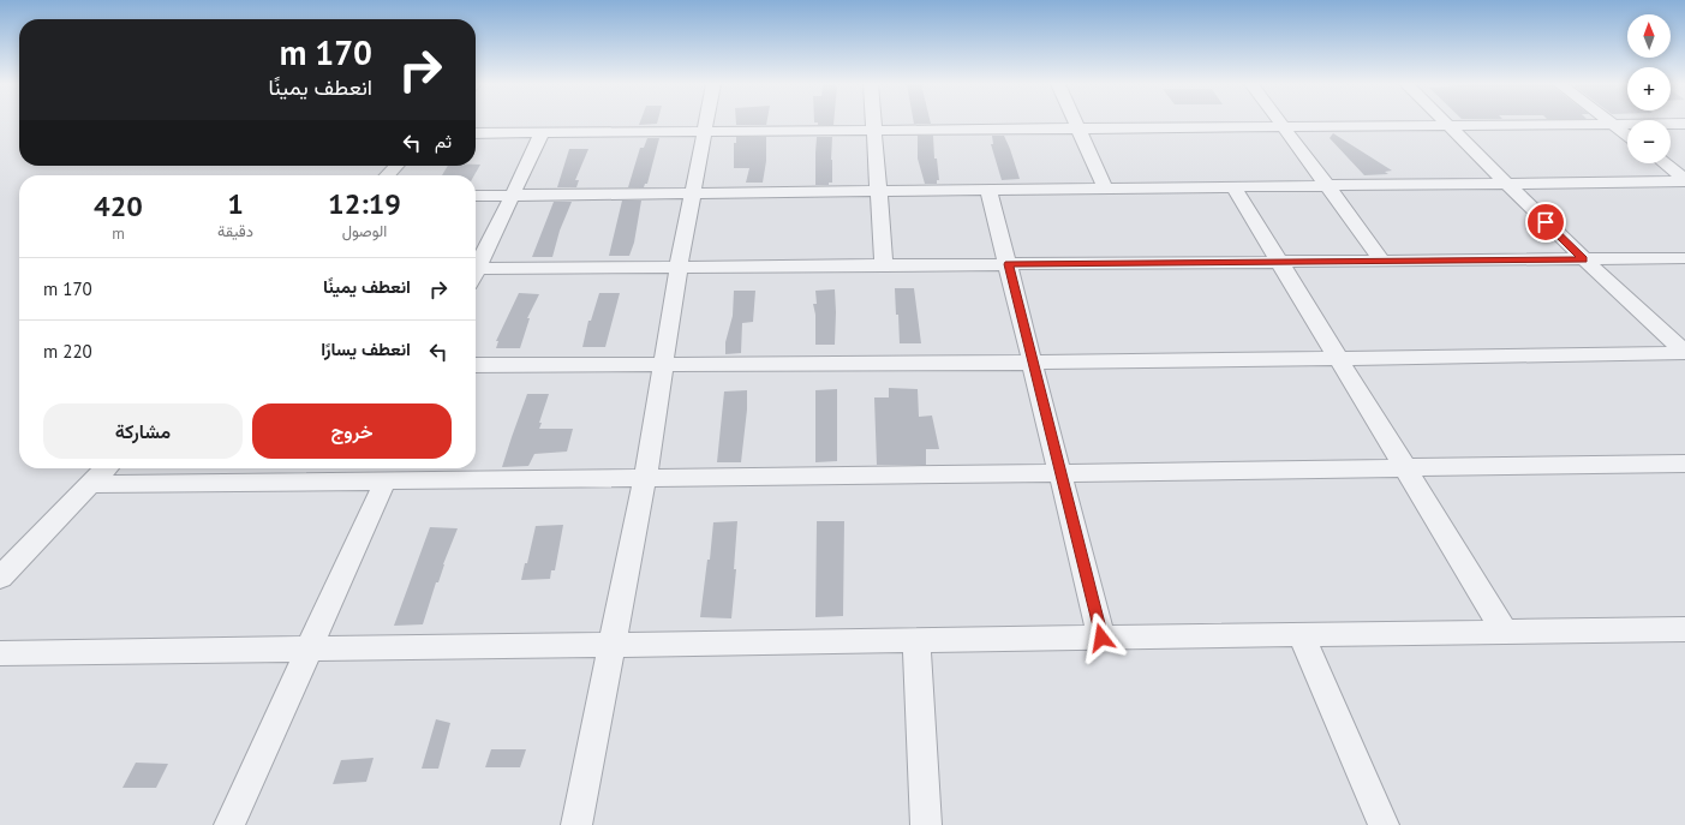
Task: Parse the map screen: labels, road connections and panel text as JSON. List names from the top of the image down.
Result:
{
  "north": "top",
  "page": {
    "map_buttons": ["+", "−"],
    "turn": ["170 m", "انعطف يمينًا"],
    "then": "ثم",
    "eta": [
      "12:19",
      "الوصول",
      "1",
      "دقيقة",
      "420",
      "m"
    ],
    "list": [
      {
        "name": "انعطف يمينًا",
        "value": "170 m"
      },
      {
        "name": "انعطف يسارًا",
        "value": "220 m"
      }
    ],
    "buttons": ["خروج", "مشاركة"]
  }
}
